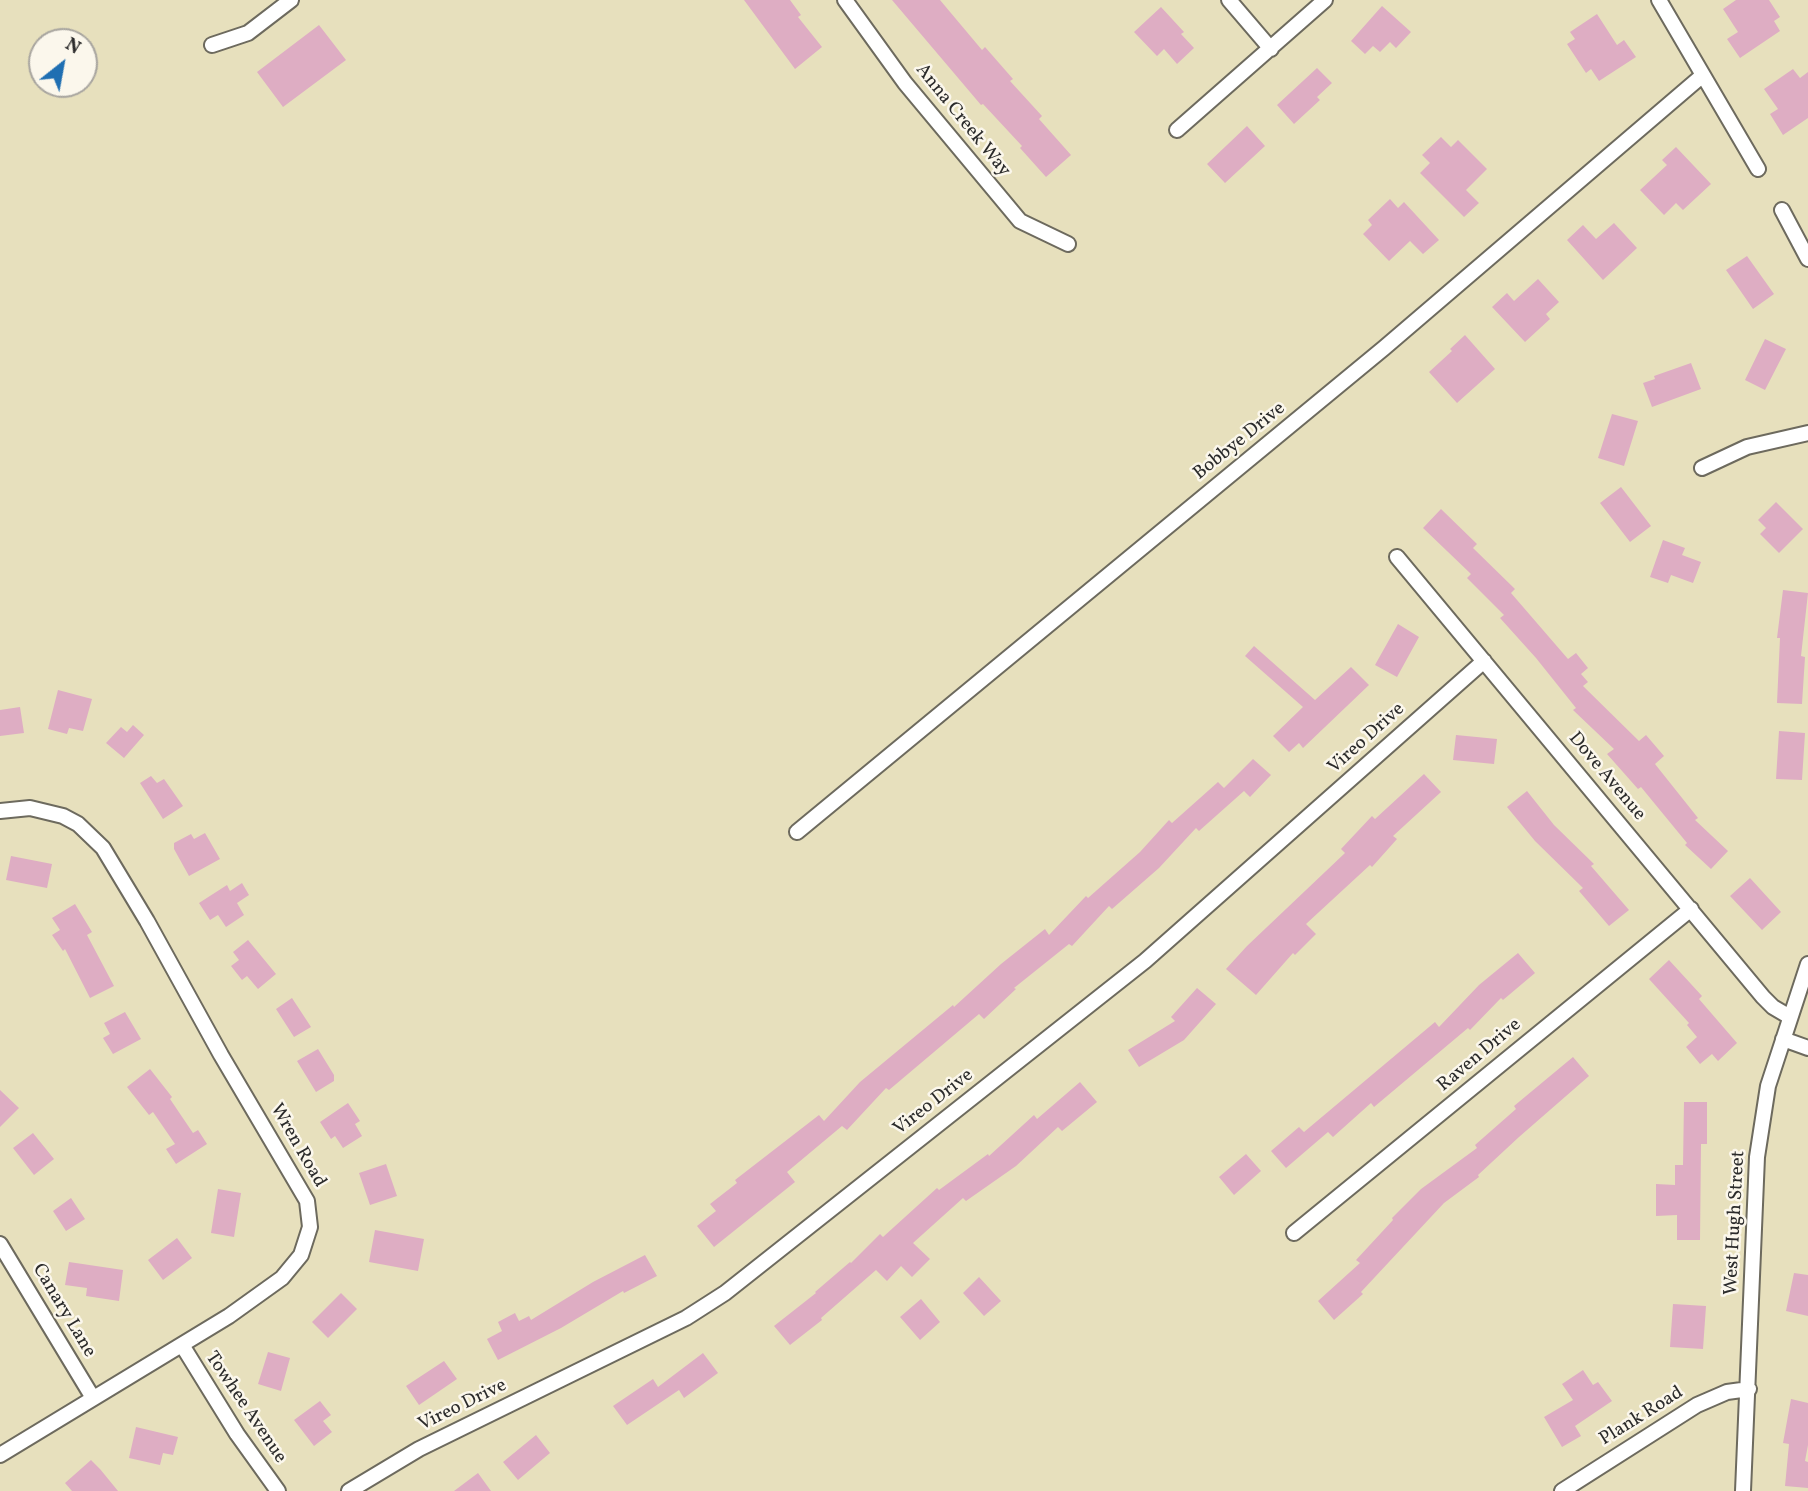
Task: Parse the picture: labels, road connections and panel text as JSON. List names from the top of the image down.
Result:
{
  "streets": {
    "street": [
      "Anna Creek Way",
      "Bobbye Drive",
      "Vireo Drive",
      "Dove Avenue",
      "Raven Drive",
      "Wren Road",
      "West Hugh Street",
      "Canary Lane",
      "Towhee Avenue",
      "Plank Road"
    ]
  },
  "crossings": [
    ["Vireo Drive", "Dove Avenue"],
    ["Dove Avenue", "Raven Drive"],
    ["Dove Avenue", "West Hugh Street"],
    ["Wren Road", "Canary Lane"],
    ["Wren Road", "Towhee Avenue"],
    ["West Hugh Street", "Plank Road"]
  ],
  "north": "top right"
}
